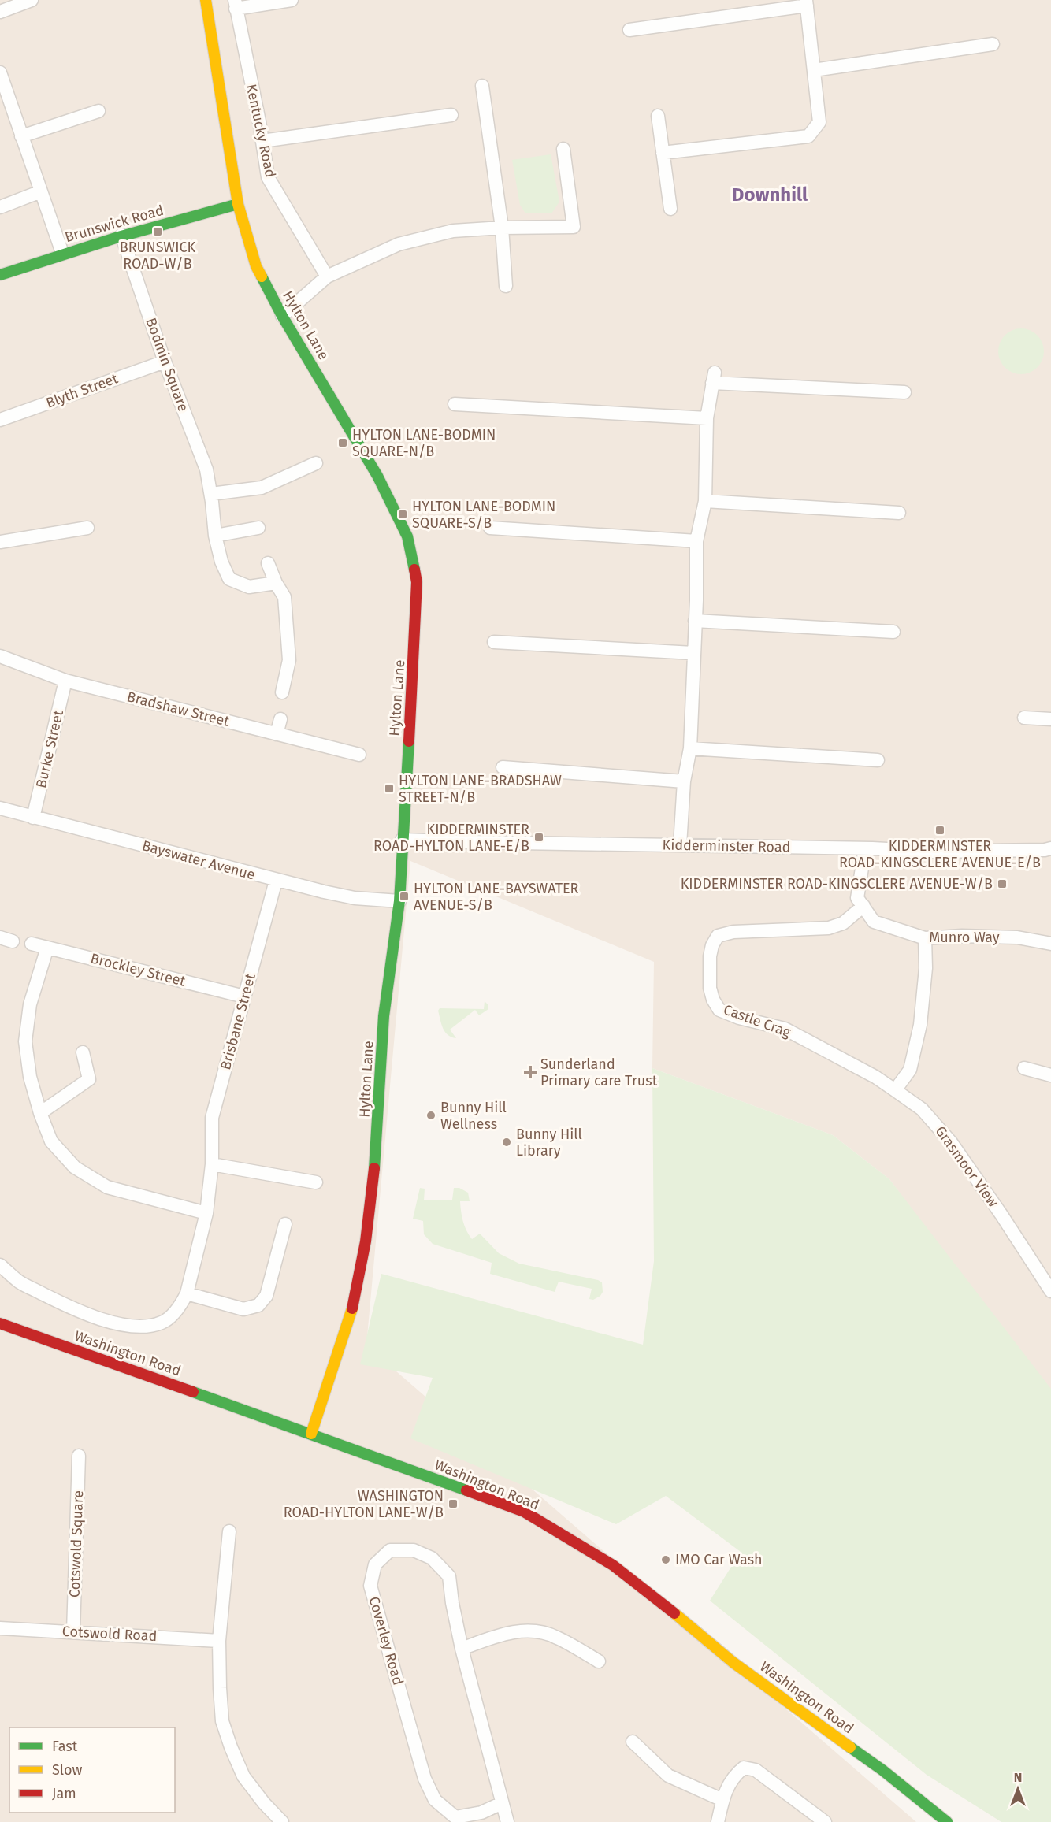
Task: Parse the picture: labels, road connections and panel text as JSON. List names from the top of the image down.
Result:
{
  "streets": {
    "street": [
      "Kentucky Road",
      "Brunswick Road",
      "Hylton Lane",
      "Bodmin Square",
      "Blyth Street",
      "Bradshaw Street",
      "Burke Street",
      "Kidderminster Road",
      "Bayswater Avenue",
      "Munro Way",
      "Brockley Street",
      "Castle Crag",
      "Brisbane Street",
      "Grasmoor View",
      "Washington Road",
      "Cotswold Square",
      "Cotswold Road",
      "Coverley Road"
    ]
  },
  "crossings": [
    ["Brunswick Road", "Hylton Lane"],
    ["Brunswick Road", "Bodmin Square"],
    ["Hylton Lane", "Kidderminster Road"],
    ["Hylton Lane", "Bayswater Avenue"],
    ["Hylton Lane", "Washington Road"],
    ["Bodmin Square", "Blyth Street"],
    ["Bradshaw Street", "Burke Street"],
    ["Burke Street", "Bayswater Avenue"],
    ["Kidderminster Road", "Munro Way"],
    ["Bayswater Avenue", "Brisbane Street"],
    ["Munro Way", "Castle Crag"],
    ["Brockley Street", "Brisbane Street"],
    ["Castle Crag", "Grasmoor View"],
    ["Cotswold Square", "Cotswold Road"]
  ],
  "districts": ["Downhill"],
  "places": {
    "transit": [
      "BRUNSWICK ROAD-W/B",
      "HYLTON LANE-BODMIN SQUARE-N/B",
      "HYLTON LANE-BODMIN SQUARE-S/B",
      "HYLTON LANE-BRADSHAW STREET-N/B",
      "KIDDERMINSTER ROAD-KINGSCLERE AVENUE-E/B",
      "KIDDERMINSTER ROAD-HYLTON LANE-E/B",
      "KIDDERMINSTER ROAD-KINGSCLERE AVENUE-W/B",
      "HYLTON LANE-BAYSWATER AVENUE-S/B",
      "WASHINGTON ROAD-HYLTON LANE-W/B"
    ],
    "health": ["Sunderland Primary care Trust"],
    "other": ["Bunny Hill Wellness", "Bunny Hill Library", "IMO Car Wash"]
  },
  "legend": ["Fast", "Slow", "Jam"],
  "north": "top"
}
